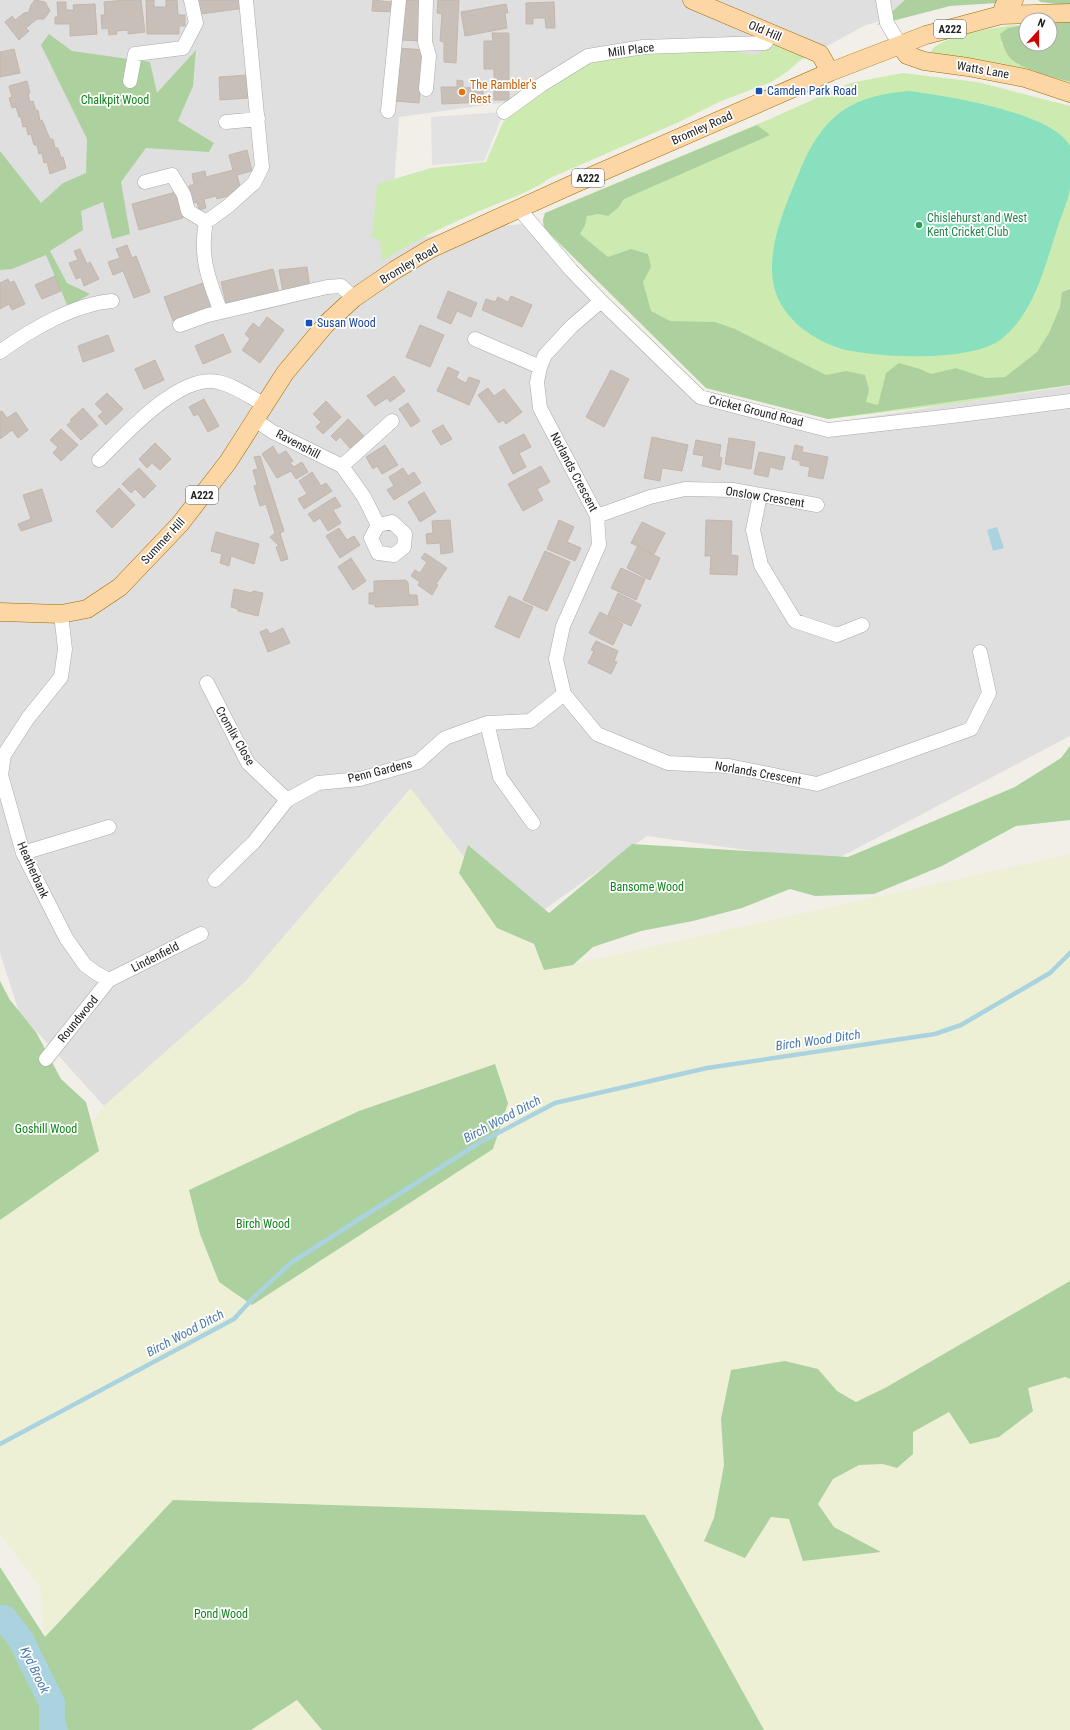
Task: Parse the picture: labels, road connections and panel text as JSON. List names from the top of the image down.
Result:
{
  "streets": {
    "main road": [
      "A222",
      "Old Hill",
      "Watts Lane",
      "Bromley Road",
      "Summer Hill"
    ],
    "street": [
      "Mill Place",
      "Cricket Ground Road",
      "Ravenshill",
      "Norlands Crescent",
      "Onslow Crescent",
      "Cromlix Close",
      "Penn Gardens",
      "Heatherbank",
      "Lindenfield",
      "Roundwood"
    ]
  },
  "crossings": [
    ["Old Hill", "Mill Place"],
    ["Old Hill", "Bromley Road"],
    ["Watts Lane", "Bromley Road"],
    ["Bromley Road", "Cricket Ground Road"],
    ["Bromley Road", "Summer Hill"],
    ["Cricket Ground Road", "Norlands Crescent"],
    ["Ravenshill", "Summer Hill"],
    ["Norlands Crescent", "Onslow Crescent"],
    ["Norlands Crescent", "Penn Gardens"],
    ["Summer Hill", "Heatherbank"],
    ["Cromlix Close", "Penn Gardens"],
    ["Heatherbank", "Lindenfield"],
    ["Heatherbank", "Roundwood"],
    ["Lindenfield", "Roundwood"]
  ],
  "water": ["Birch Wood Ditch", "Kyd Brook"],
  "parks": [
    "Chalkpit Wood",
    "Bansome Wood",
    "Goshill Wood",
    "Birch Wood",
    "Pond Wood"
  ],
  "places": {
    "transit": ["Camden Park Road", "Susan Wood"],
    "other": ["The Rambler's Rest", "Chislehurst and West Kent Cricket Club"]
  },
  "north": "top"
}
